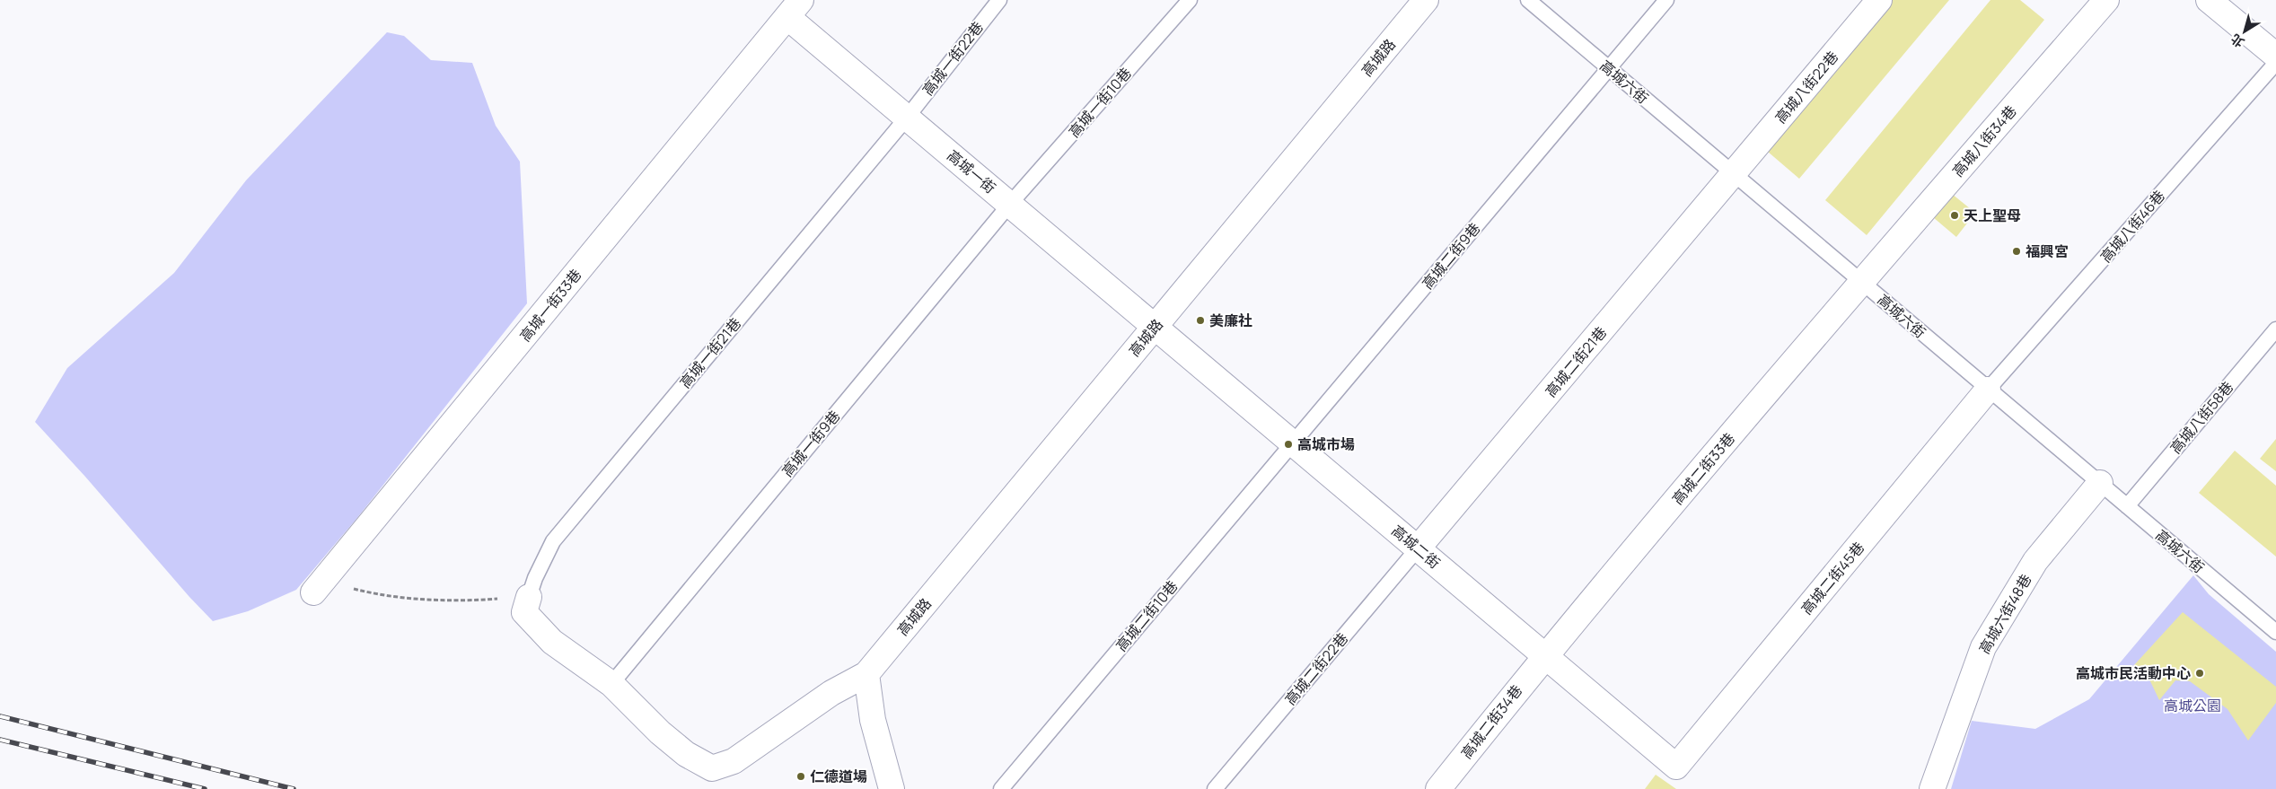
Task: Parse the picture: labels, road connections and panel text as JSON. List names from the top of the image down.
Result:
{
  "streets": {
    "street": [
      "高城路",
      "高城八街22巷",
      "高城八街34巷",
      "高城一街",
      "高城一街33巷",
      "高城二街21巷",
      "高城二街33巷",
      "高城二街",
      "高城二街45巷",
      "高城六街48巷",
      "高城二街34巷"
    ],
    "lane": [
      "高城一街22巷",
      "高城六街",
      "高城一街10巷",
      "高城八街46巷",
      "高城二街9巷",
      "高城一街21巷",
      "高城八街58巷",
      "高城一街9巷",
      "高城二街10巷",
      "高城二街22巷"
    ]
  },
  "crossings": [
    ["高城路", "高城一街"],
    ["高城路", "高城一街9巷"],
    ["高城路", "高城二街"],
    ["高城一街22巷", "高城一街"],
    ["高城一街22巷", "高城一街21巷"],
    ["高城六街", "高城八街22巷"],
    ["高城六街", "高城八街34巷"],
    ["高城六街", "高城八街46巷"],
    ["高城六街", "高城二街9巷"],
    ["高城六街", "高城二街21巷"],
    ["高城六街", "高城八街58巷"],
    ["高城六街", "高城二街33巷"],
    ["高城六街", "高城二街45巷"],
    ["高城六街", "高城六街48巷"],
    ["高城八街22巷", "高城二街21巷"],
    ["高城一街10巷", "高城一街"],
    ["高城一街10巷", "高城一街9巷"],
    ["高城八街34巷", "高城二街33巷"],
    ["高城一街", "高城一街33巷"],
    ["高城一街", "高城一街21巷"],
    ["高城一街", "高城一街9巷"],
    ["高城一街", "高城二街"],
    ["高城八街46巷", "高城二街45巷"],
    ["高城二街9巷", "高城二街"],
    ["高城二街9巷", "高城二街10巷"],
    ["高城二街21巷", "高城二街"],
    ["高城二街21巷", "高城二街22巷"],
    ["高城二街33巷", "高城二街"],
    ["高城二街33巷", "高城二街34巷"],
    ["高城二街", "高城二街45巷"],
    ["高城二街", "高城二街10巷"],
    ["高城二街", "高城二街22巷"],
    ["高城二街", "高城二街34巷"]
  ],
  "parks": ["高城公園"],
  "places": [
    "天上聖母",
    "福興宮",
    "美廉社",
    "高城市場",
    "高城市民活動中心",
    "仁德道場"
  ],
  "north": "bottom left"
}
